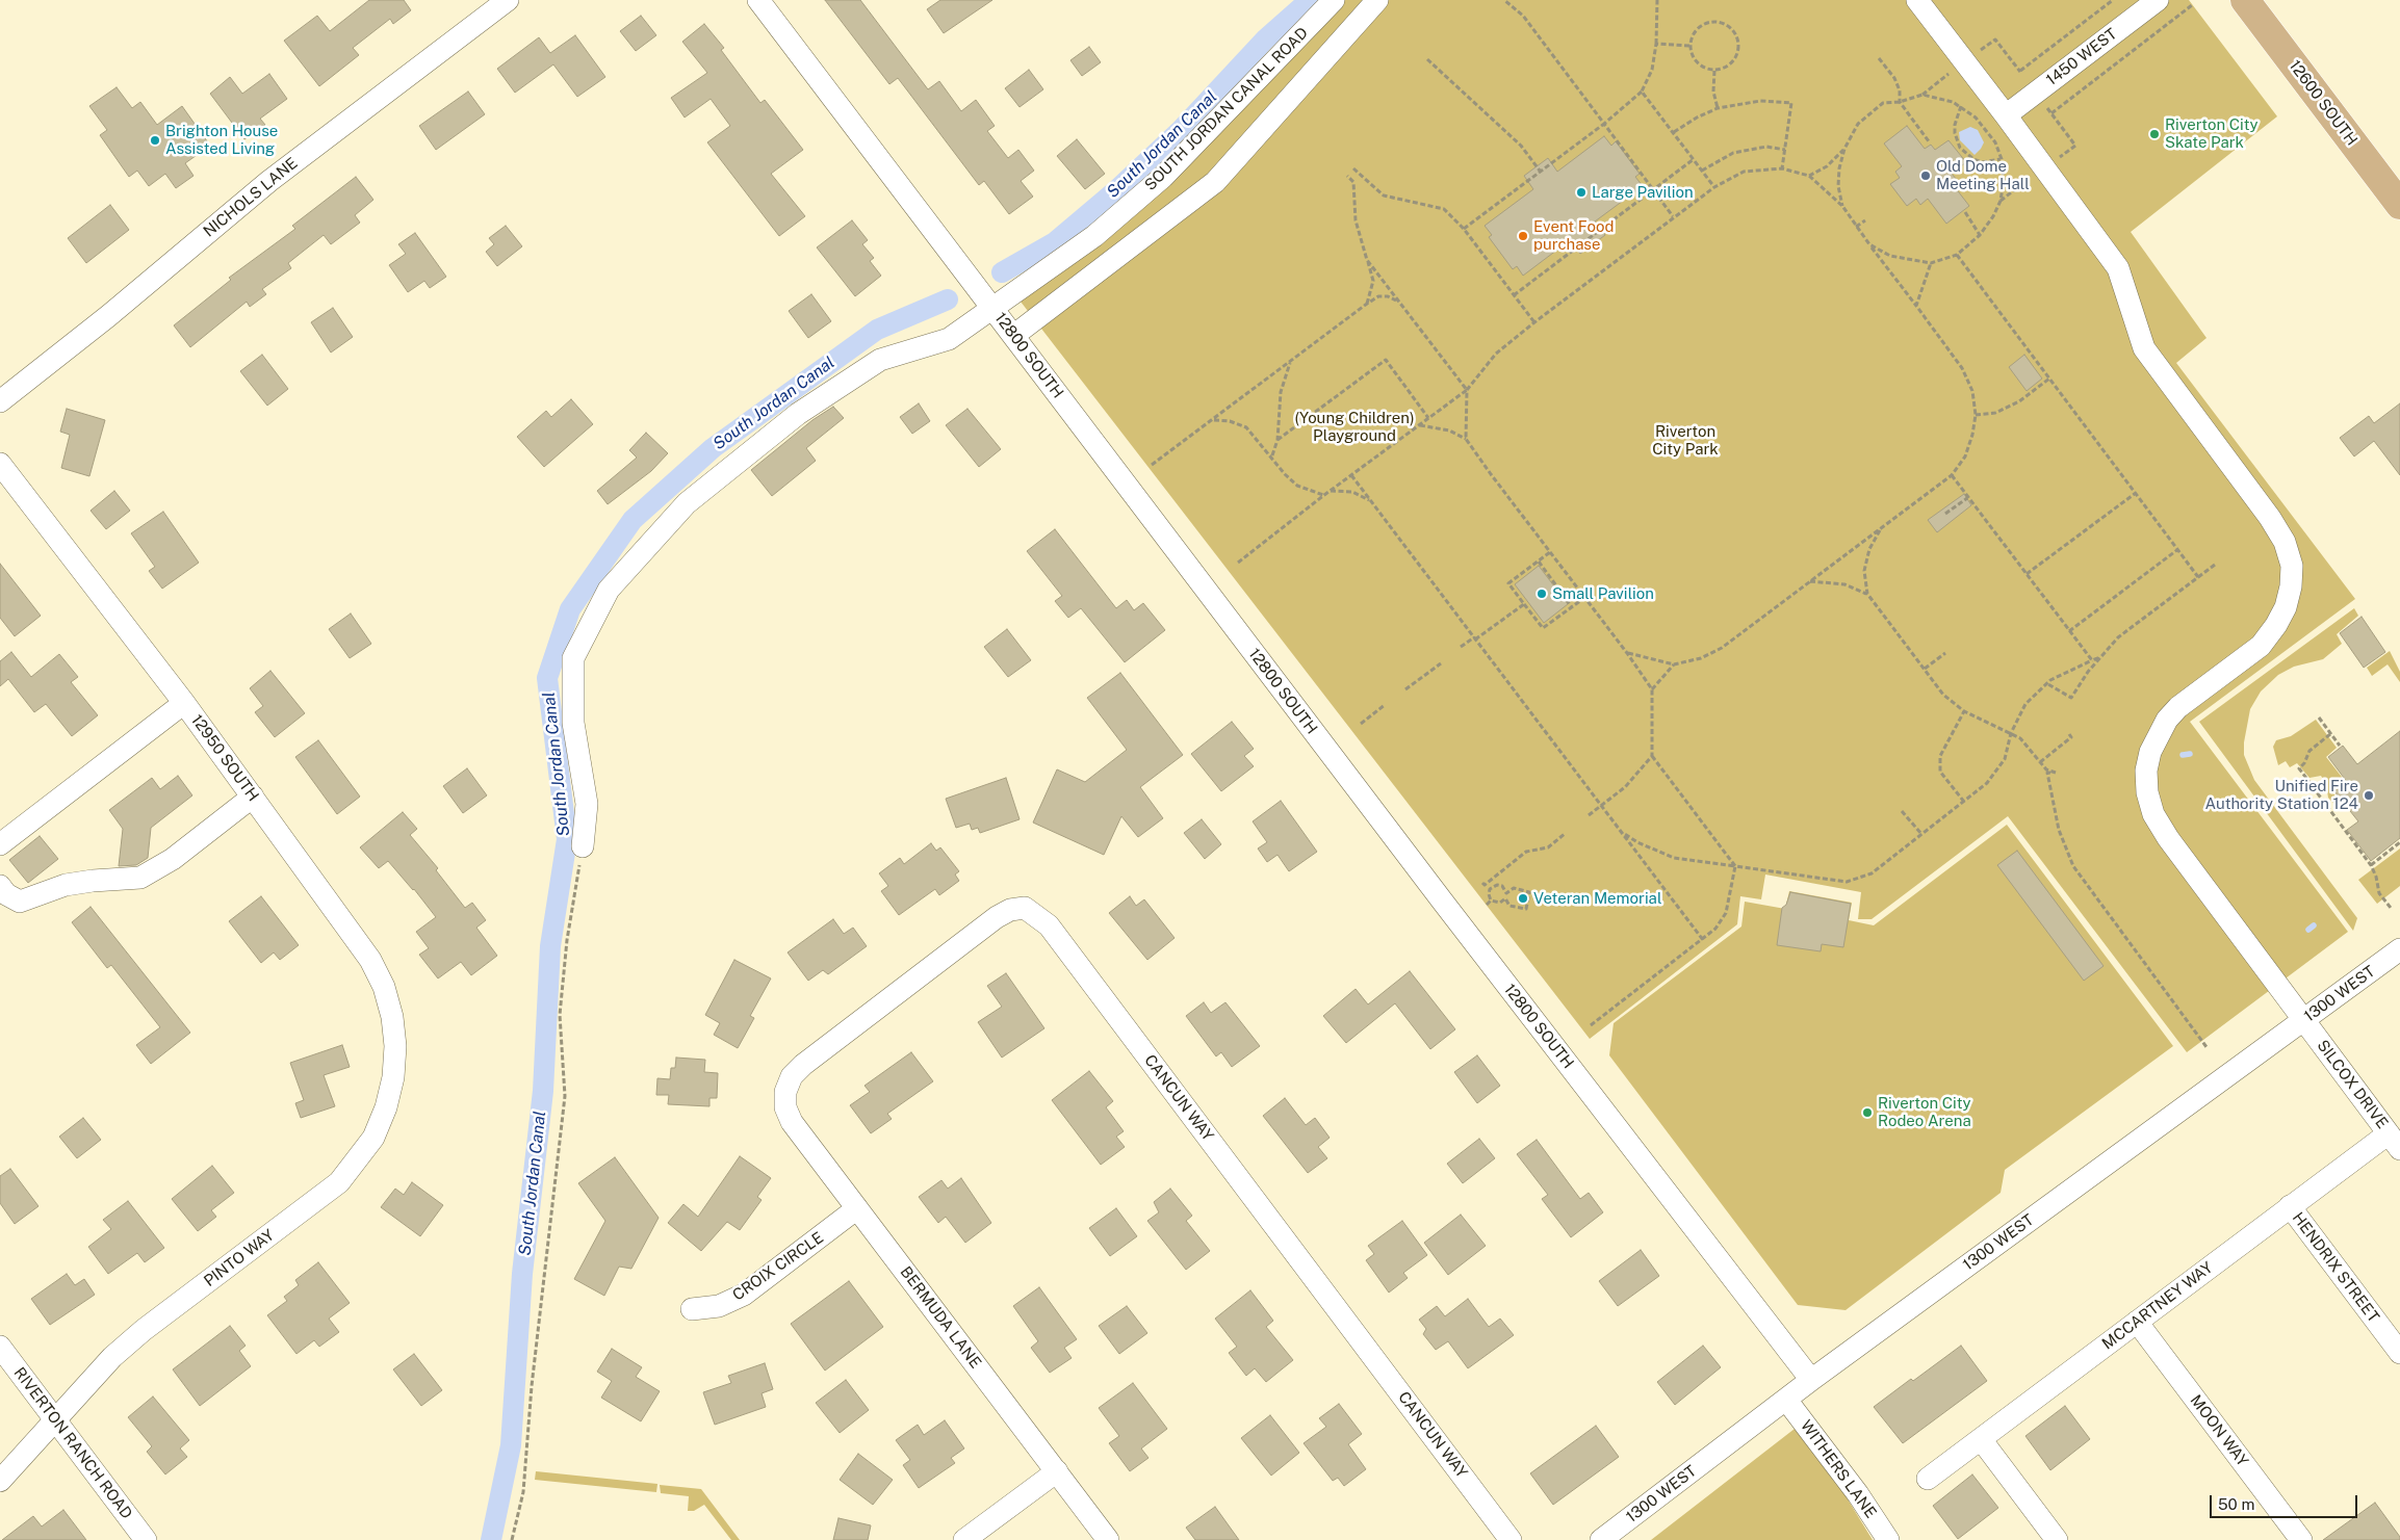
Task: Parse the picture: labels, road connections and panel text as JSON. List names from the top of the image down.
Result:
{
  "streets": {
    "main road": ["12600 SOUTH"],
    "street": [
      "1450 WEST",
      "SOUTH JORDAN CANAL ROAD",
      "NICHOLS LANE",
      "12800 SOUTH",
      "12950 SOUTH",
      "1300 WEST",
      "SILCOX DRIVE",
      "CANCUN WAY",
      "PINTO WAY",
      "CROIX CIRCLE",
      "HENDRIX STREET",
      "MCCARTNEY WAY",
      "BERMUDA LANE",
      "MOON WAY",
      "RIVERTON RANCH ROAD",
      "WITHERS LANE"
    ]
  },
  "crossings": [
    ["1450 WEST", "SILCOX DRIVE"],
    ["SOUTH JORDAN CANAL ROAD", "12800 SOUTH"],
    ["12800 SOUTH", "1300 WEST"],
    ["12950 SOUTH", "PINTO WAY"],
    ["1300 WEST", "SILCOX DRIVE"],
    ["1300 WEST", "WITHERS LANE"],
    ["SILCOX DRIVE", "MCCARTNEY WAY"],
    ["CANCUN WAY", "BERMUDA LANE"],
    ["PINTO WAY", "RIVERTON RANCH ROAD"],
    ["CROIX CIRCLE", "BERMUDA LANE"],
    ["HENDRIX STREET", "MCCARTNEY WAY"],
    ["MCCARTNEY WAY", "MOON WAY"]
  ],
  "water": ["South Jordan Canal"],
  "parks": ["(Young Children) Playground", "Riverton City Park"],
  "places": [
    "Riverton City Skate Park",
    "Brighton House Assisted Living",
    "Old Dome Meeting Hall",
    "Large Pavilion",
    "Event Food purchase",
    "Small Pavilion",
    "Unified Fire Authority Station 124",
    "Veteran Memorial",
    "Riverton City Rodeo Arena"
  ],
  "scale_bar": "50 m"
}
